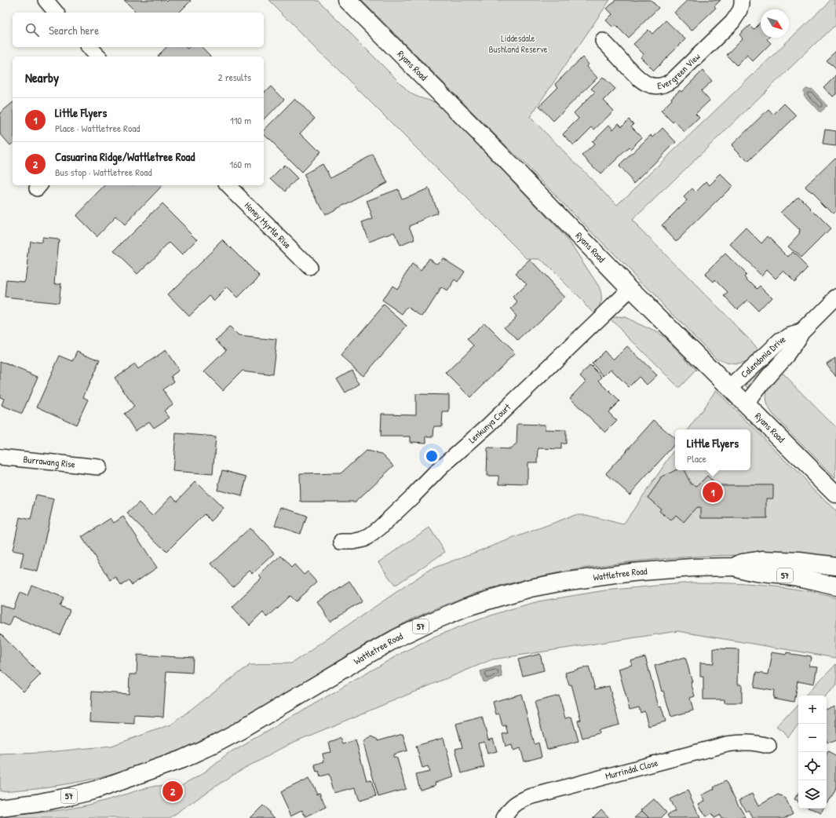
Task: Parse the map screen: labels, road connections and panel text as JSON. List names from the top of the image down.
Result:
{
  "streets": {
    "main road": ["Ryans Road", "Wattletree Road", "57"],
    "street": [
      "Evergreen View",
      "Honey Myrtle Rise",
      "Calendonia Drive",
      "Lenkunya Court",
      "Burrawang Rise",
      "Murrindal Close"
    ]
  },
  "crossings": [
    ["Ryans Road", "Calendonia Drive"],
    ["Ryans Road", "Lenkunya Court"]
  ],
  "parks": ["Liddesdale Bushland Reserve"],
  "north": "bottom right",
  "page": {
    "search": "Search here",
    "heading": ["Nearby", "2 results"],
    "list": [
      {
        "mark": "1",
        "name": "Little Flyers",
        "note": "Place · Wattletree Road",
        "value": "110 m"
      },
      {
        "mark": "2",
        "name": "Casuarina Ridge/Wattletree Road",
        "note": "Bus stop · Wattletree Road",
        "value": "160 m"
      }
    ],
    "popup": ["Little Flyers", "Place"],
    "pins": ["1", "2"],
    "map_buttons": ["+", "−"]
  }
}
